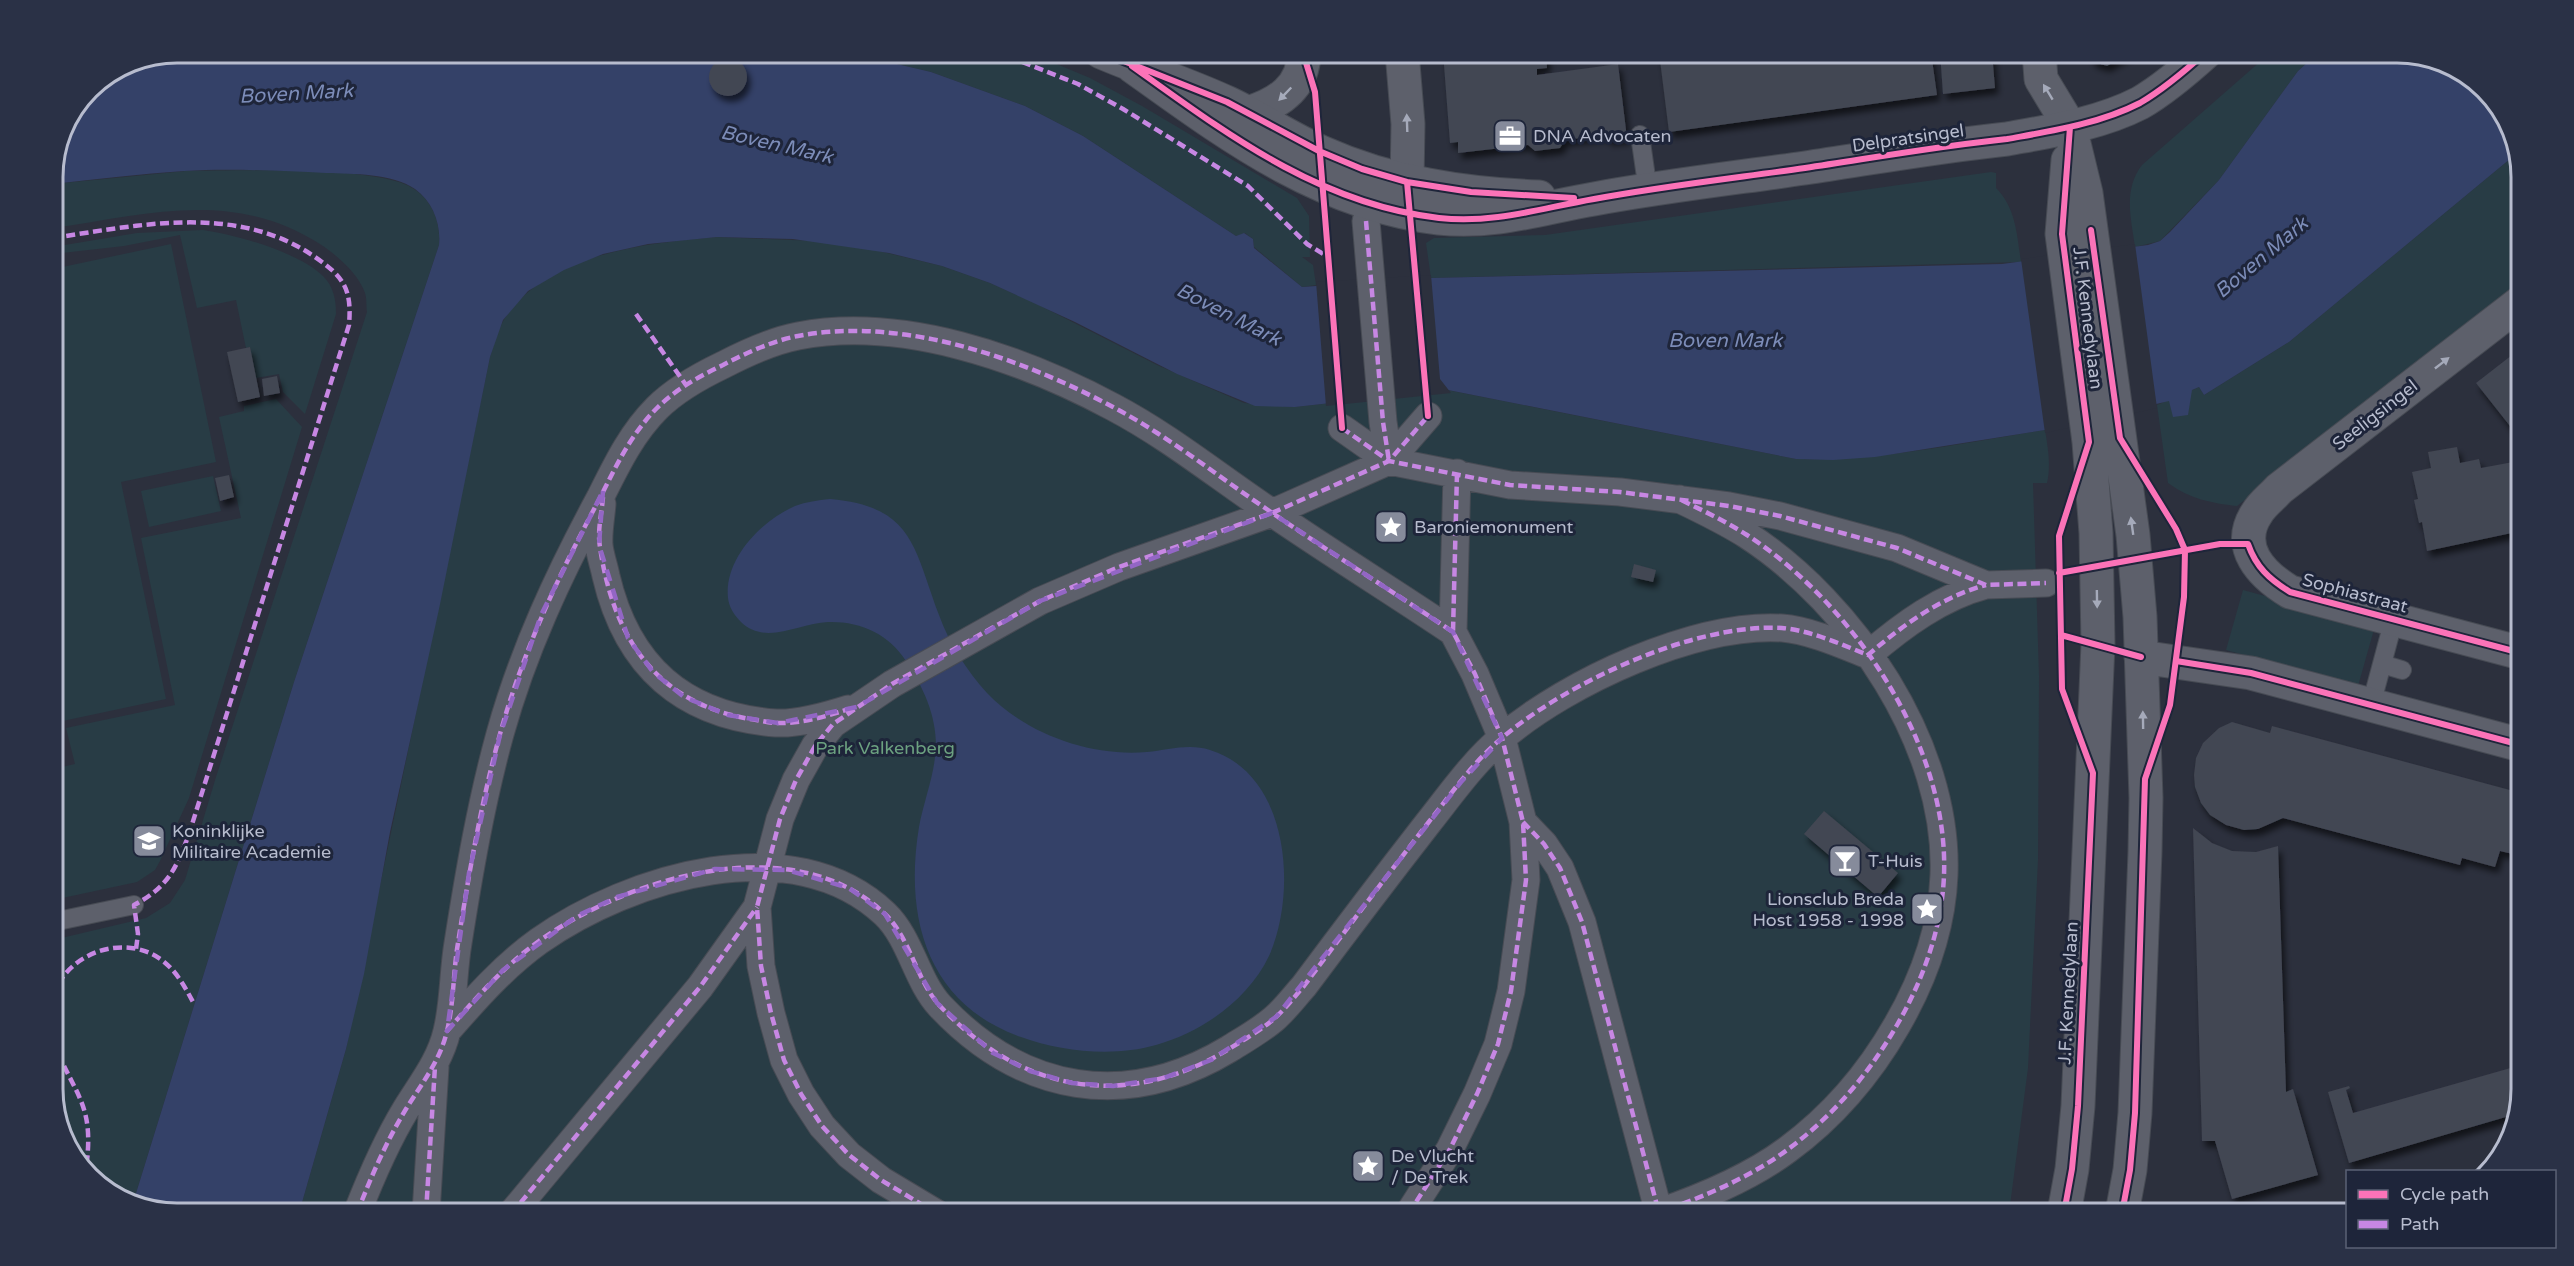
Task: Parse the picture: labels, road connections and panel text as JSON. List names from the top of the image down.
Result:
{
  "streets": {
    "street": [
      "Delpratsingel",
      "J.F. Kennedylaan",
      "Seeligsingel",
      "Sophiastraat"
    ]
  },
  "crossings": [
    ["Delpratsingel", "J.F. Kennedylaan"],
    ["Seeligsingel", "Sophiastraat"]
  ],
  "one_way": ["Seeligsingel"],
  "water": ["Boven Mark"],
  "parks": ["Park Valkenberg"],
  "places": {
    "office": ["DNA Advocaten"],
    "place": ["Baroniemonument", "Lionsclub Breda Host 1958 - 1998", "De Vlucht / De Trek"],
    "school or university": ["Koninklijke Militaire Academie"],
    "bar": ["T-Huis"]
  },
  "legend": ["Cycle path", "Path"]
}
